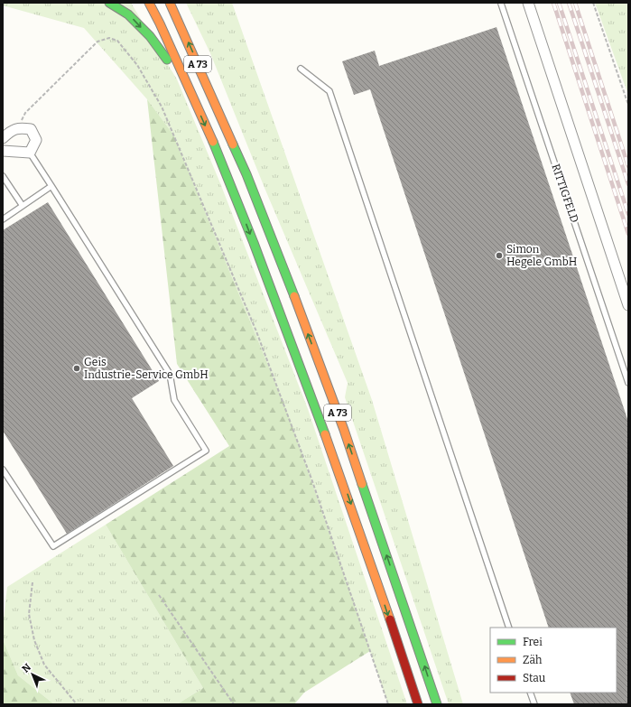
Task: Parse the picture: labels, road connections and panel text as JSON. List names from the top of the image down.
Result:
{
  "streets": {
    "highway": ["A 73"],
    "lane": ["RITTIGFELD"]
  },
  "places": ["Simon Hegele GmbH", "Geis Industrie-Service GmbH"],
  "legend": ["Frei", "Zäh", "Stau"],
  "north": "top left"
}
